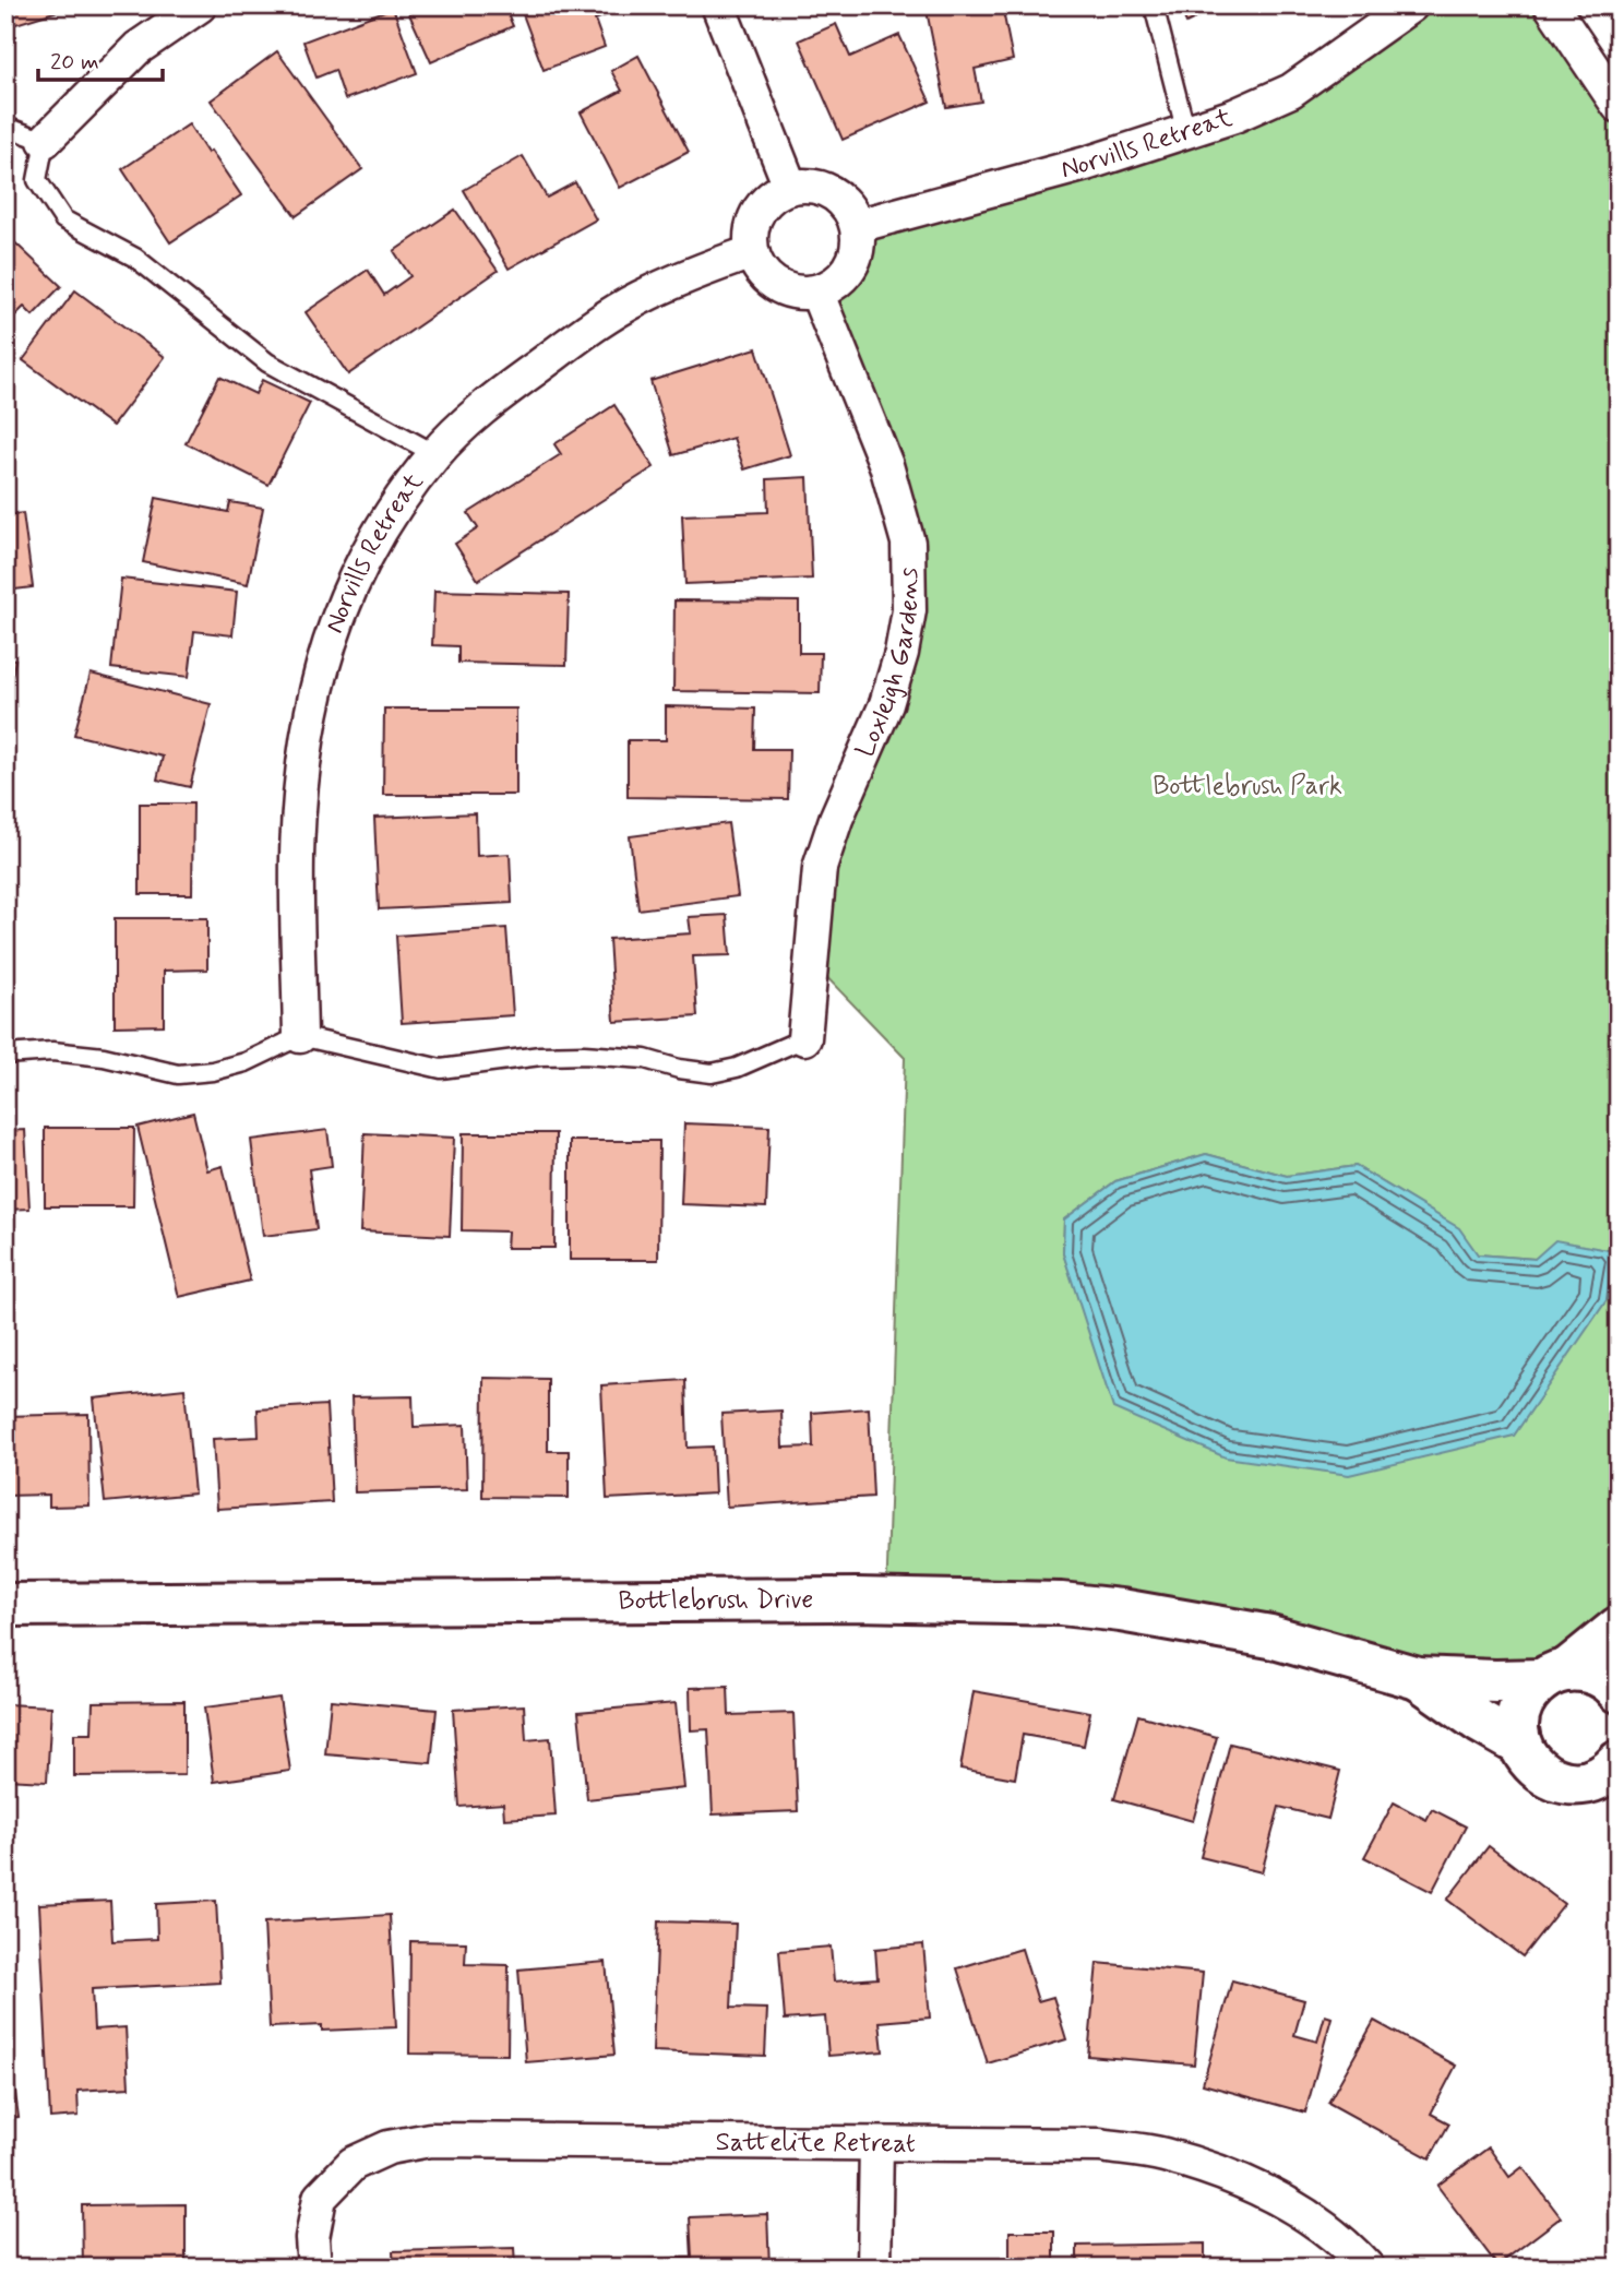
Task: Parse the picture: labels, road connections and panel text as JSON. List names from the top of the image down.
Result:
{
  "streets": {
    "street": [
      "Norvills Retreat",
      "Loxleigh Gardens",
      "Bottlebrush Drive",
      "Sattelite Retreat"
    ]
  },
  "crossings": [
    ["Norvills Retreat", "Loxleigh Gardens"]
  ],
  "parks": ["Bottlebrush Park"],
  "scale_bar": "20 m"
}
